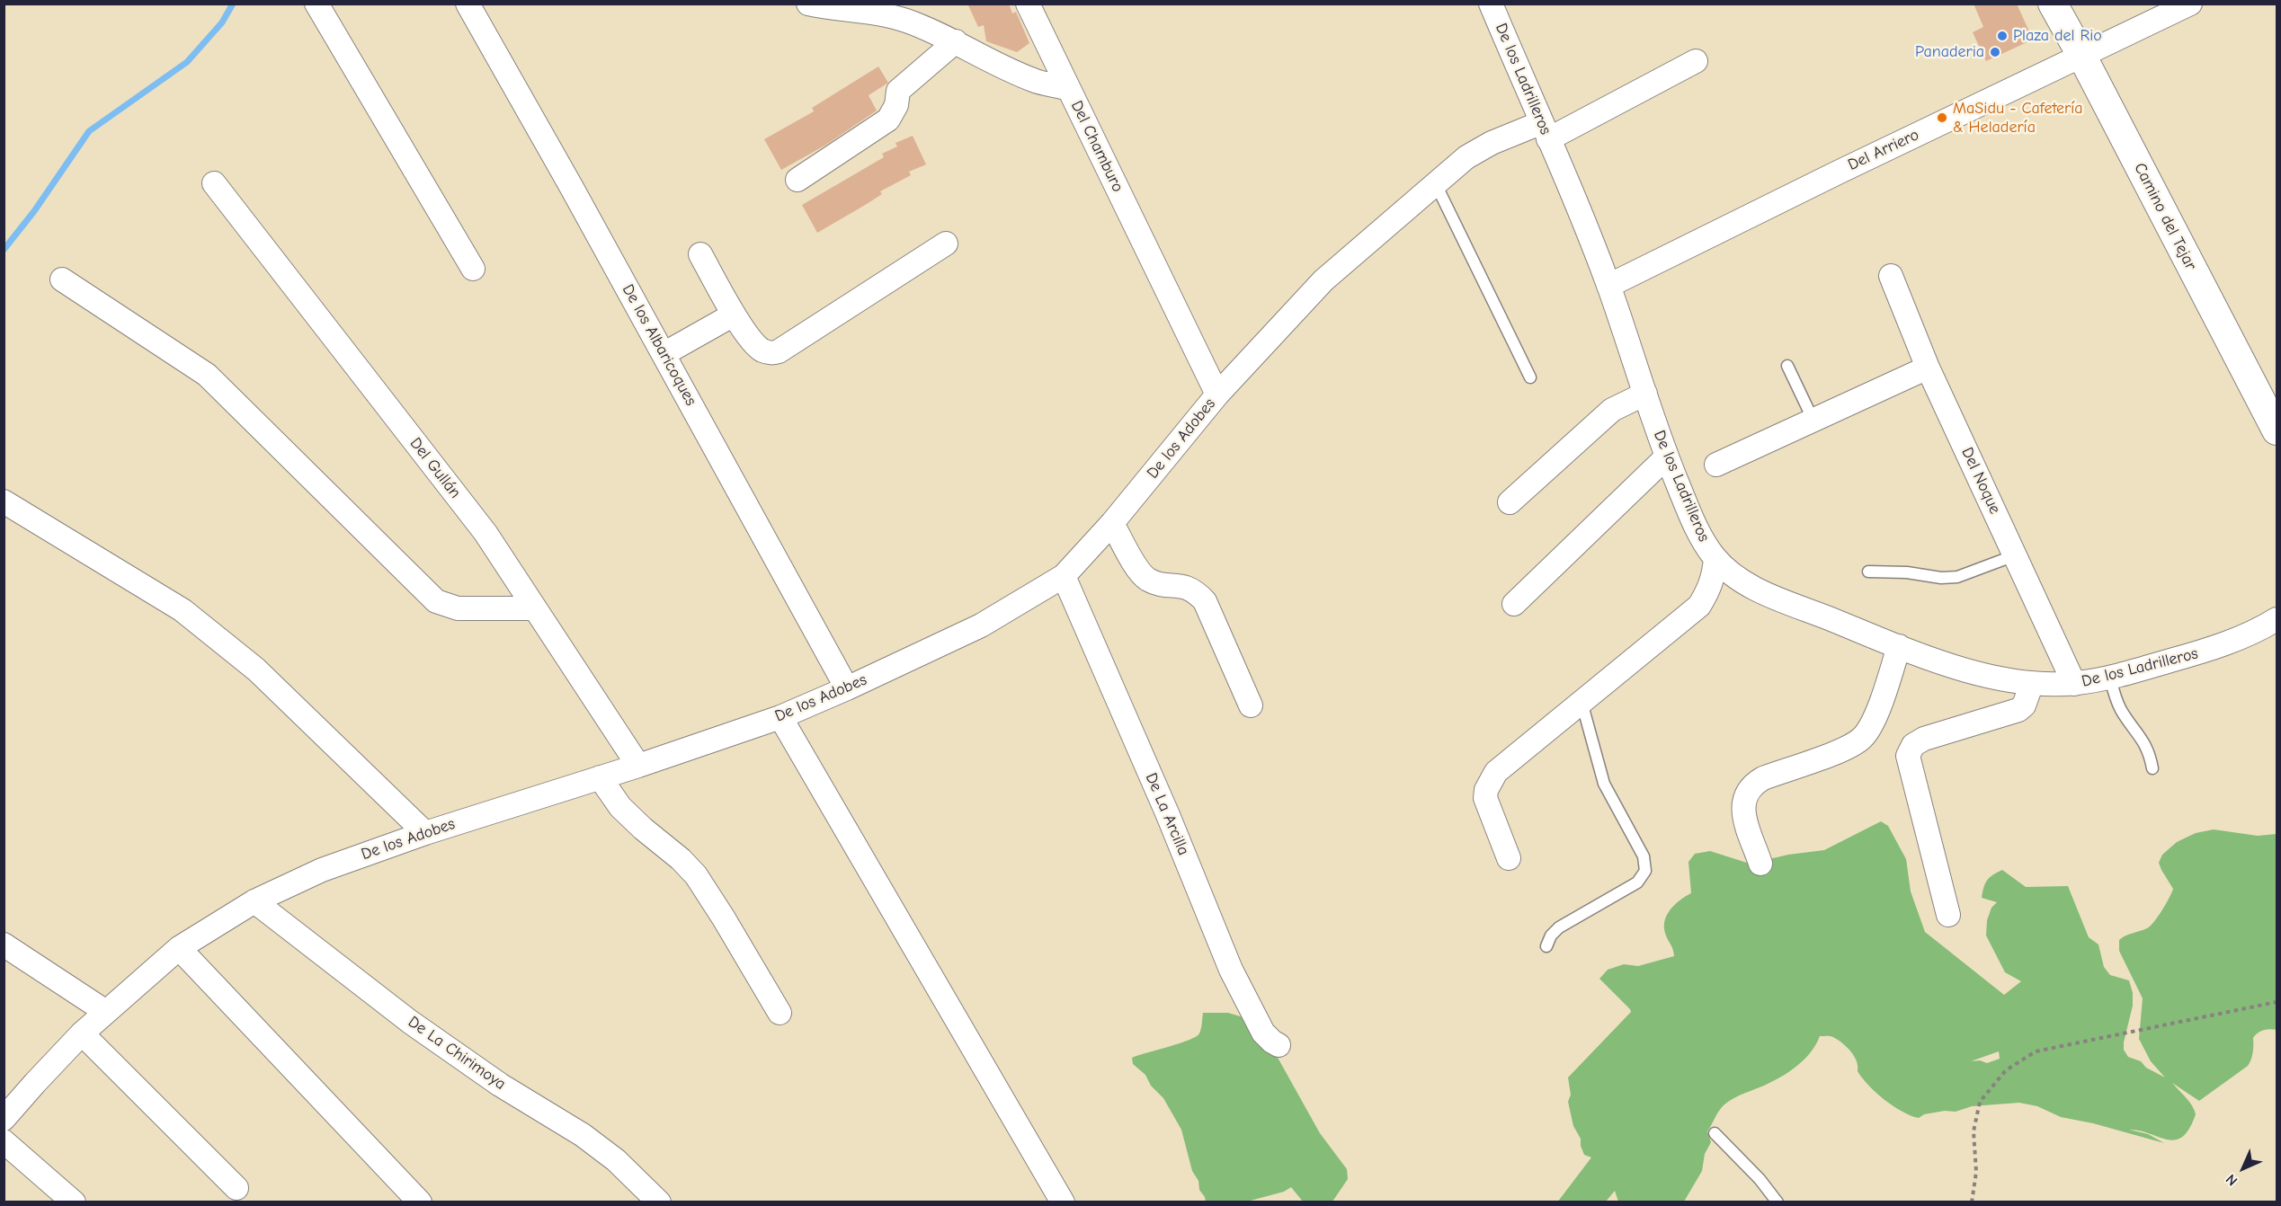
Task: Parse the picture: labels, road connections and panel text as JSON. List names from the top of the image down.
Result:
{
  "streets": {
    "street": [
      "De los Ladrilleros",
      "Del Chamburo",
      "Del Arriero",
      "Camino del Tejar",
      "De los Albaricoques",
      "De los Adobes",
      "Del Gullán",
      "Del Noque",
      "De La Arcilla",
      "De La Chirimoya"
    ]
  },
  "crossings": [
    ["De los Ladrilleros", "Del Arriero"],
    ["De los Ladrilleros", "De los Adobes"],
    ["De los Ladrilleros", "Del Noque"],
    ["Del Chamburo", "De los Adobes"],
    ["Del Arriero", "Camino del Tejar"],
    ["De los Albaricoques", "De los Adobes"],
    ["De los Adobes", "Del Gullán"],
    ["De los Adobes", "De La Arcilla"],
    ["De los Adobes", "De La Chirimoya"]
  ],
  "places": ["Plaza del Rio", "Panaderia", "MaSidu - Cafetería & Heladería"],
  "north": "bottom left"
}
